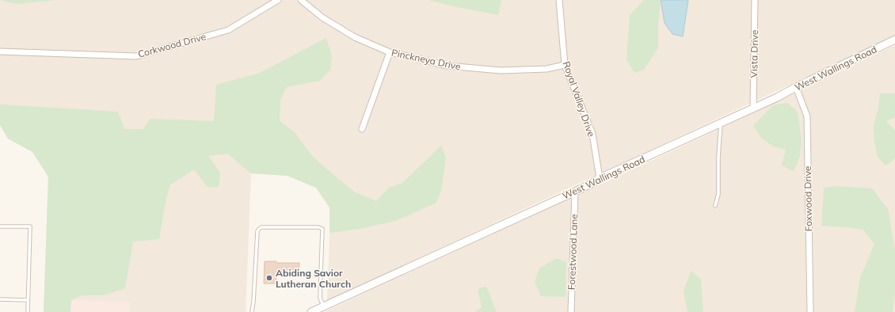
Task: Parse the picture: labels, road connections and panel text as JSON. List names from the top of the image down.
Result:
{
  "streets": {
    "street": [
      "Corkwood Drive",
      "Vista Drive",
      "Pinckneya Drive",
      "West Wallings Road",
      "Royal Valley Drive",
      "Foxwood Drive",
      "Forestwood Lane"
    ]
  },
  "crossings": [
    ["Vista Drive", "West Wallings Road"],
    ["Pinckneya Drive", "Royal Valley Drive"],
    ["West Wallings Road", "Royal Valley Drive"],
    ["West Wallings Road", "Foxwood Drive"],
    ["West Wallings Road", "Forestwood Lane"]
  ],
  "places": ["Abiding Savior Lutheran Church"]
}
